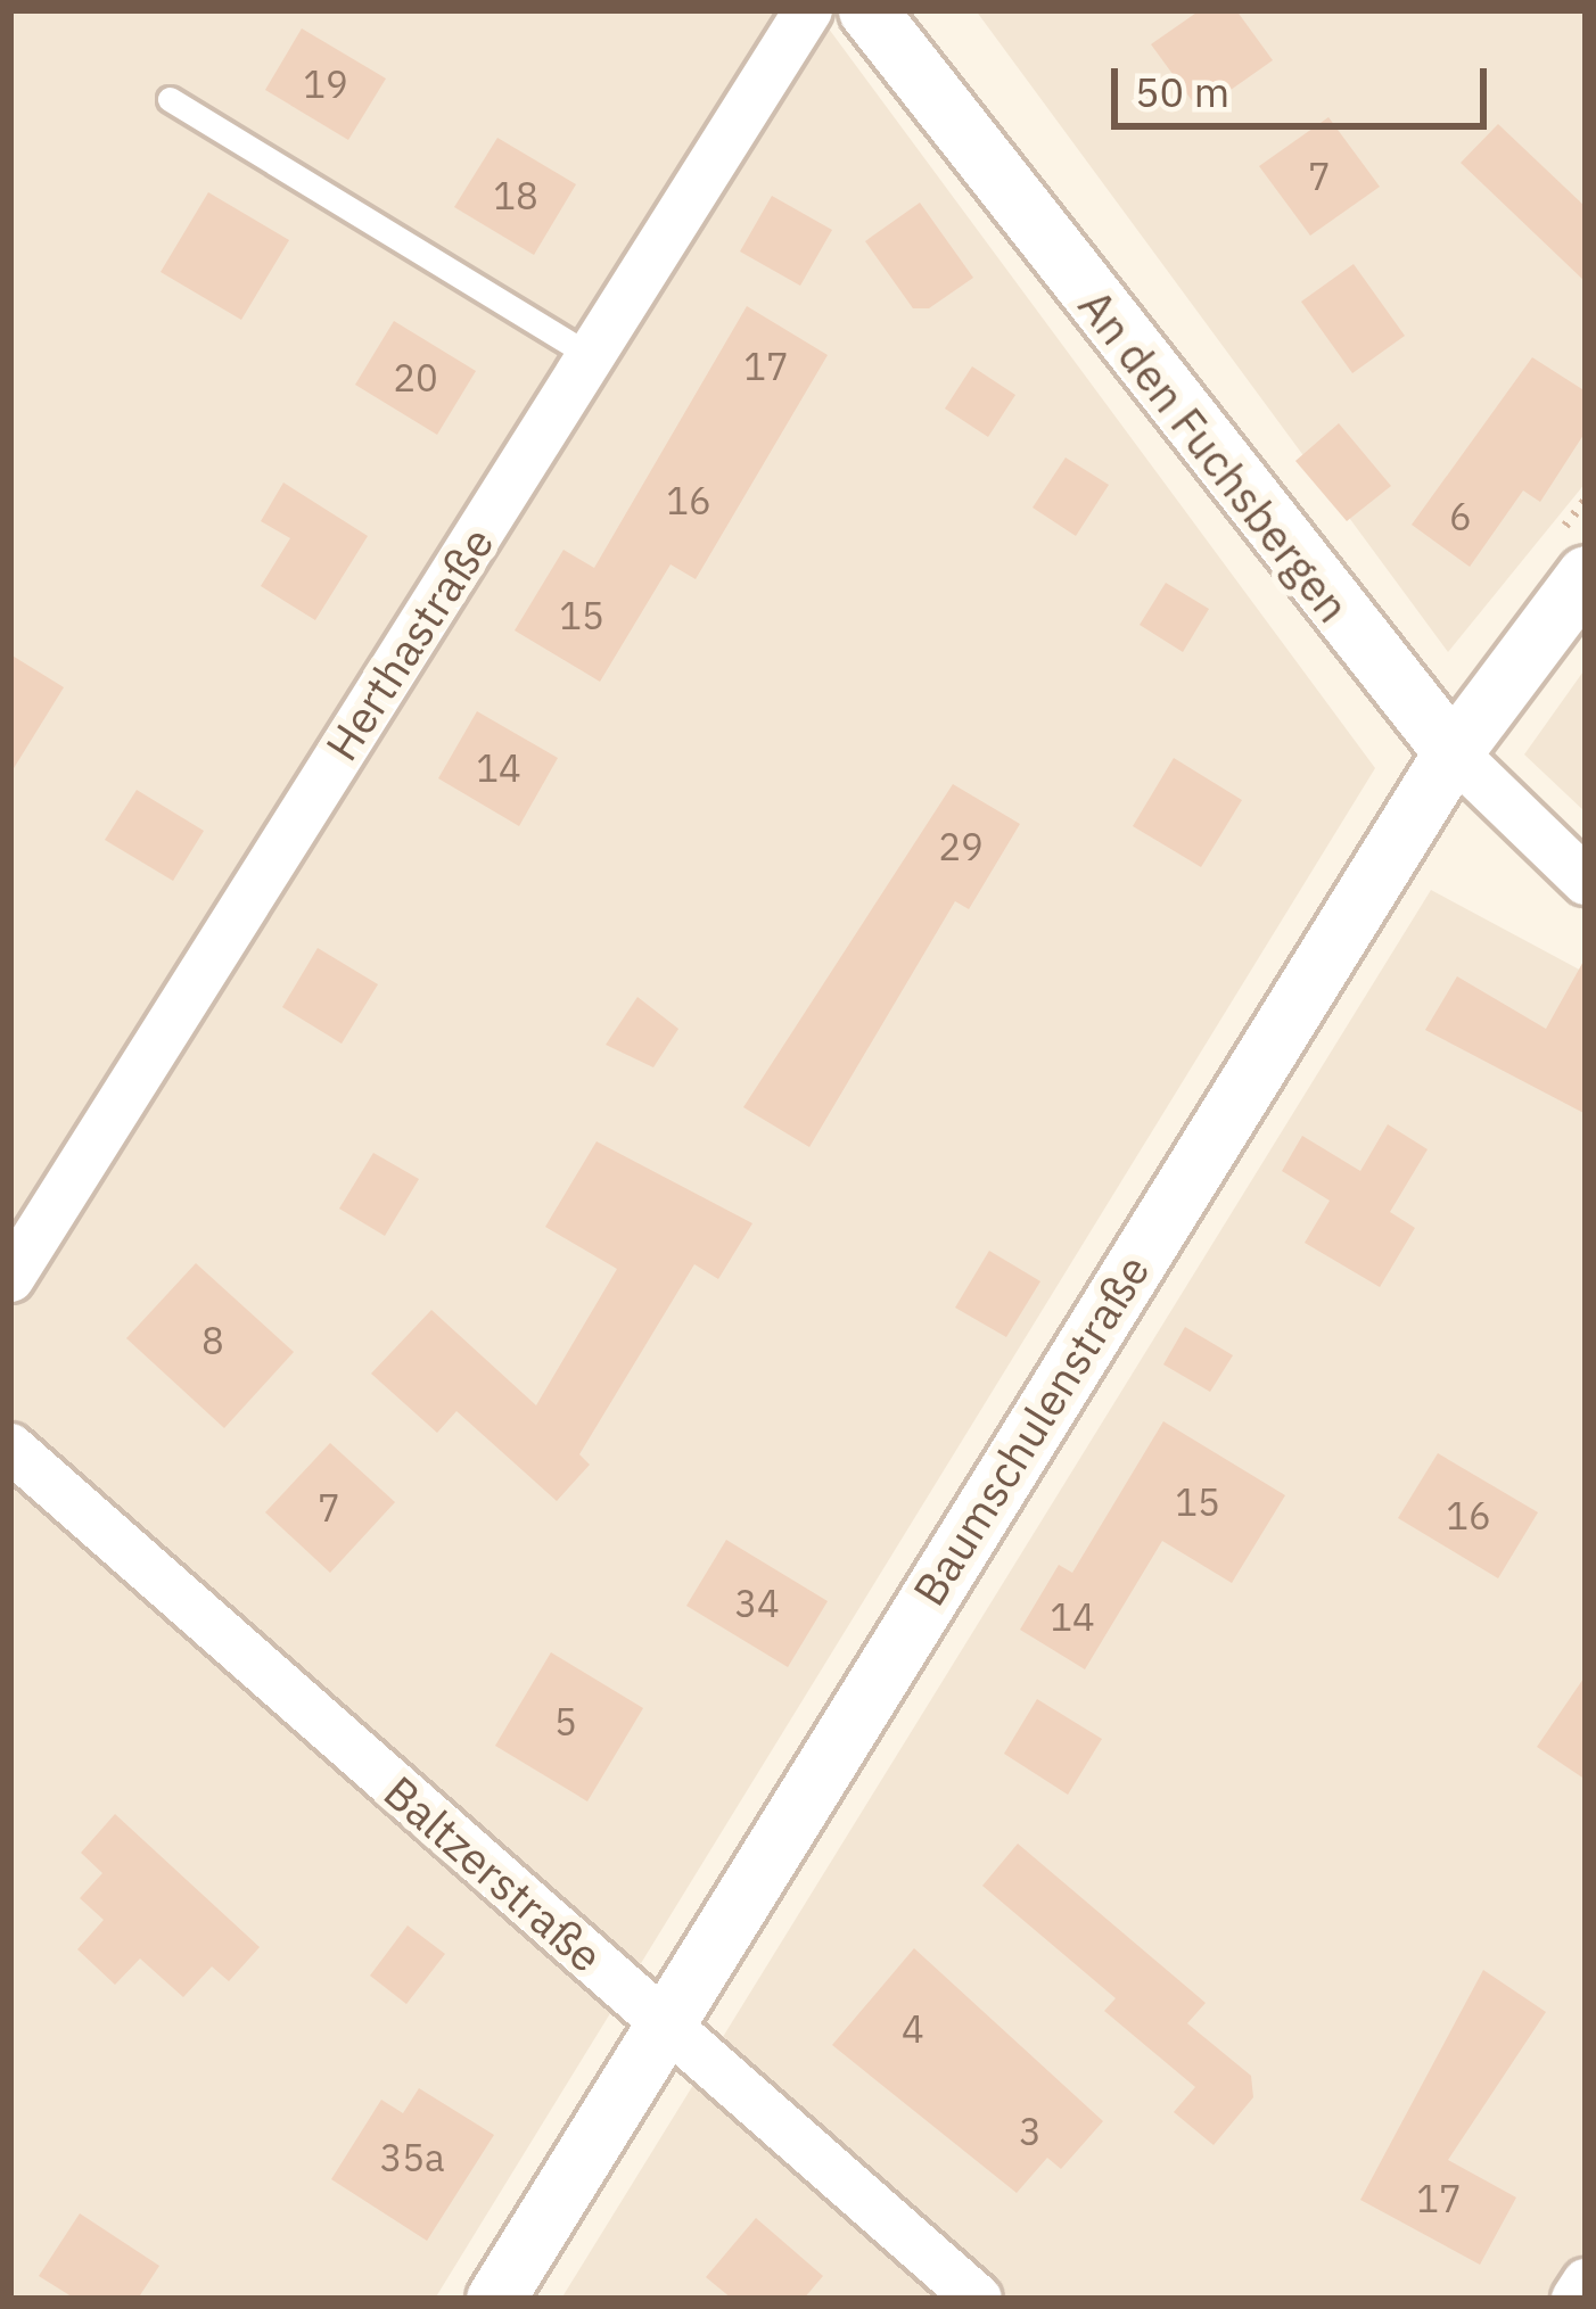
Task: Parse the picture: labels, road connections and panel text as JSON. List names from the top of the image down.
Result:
{
  "streets": {
    "street": [
      "An den Fuchsbergen",
      "Herthastraße",
      "Baumschulenstraße",
      "Baltzerstraße"
    ]
  },
  "crossings": [
    ["An den Fuchsbergen", "Baumschulenstraße"],
    ["Baumschulenstraße", "Baltzerstraße"]
  ],
  "house_numbers": [
    "19",
    "7",
    "18",
    "17",
    "20",
    "16",
    "6",
    "15",
    "14",
    "29",
    "8",
    "15",
    "7",
    "16",
    "34",
    "14",
    "5",
    "4",
    "3",
    "35a",
    "17"
  ],
  "scale_bar": "50 m"
}
